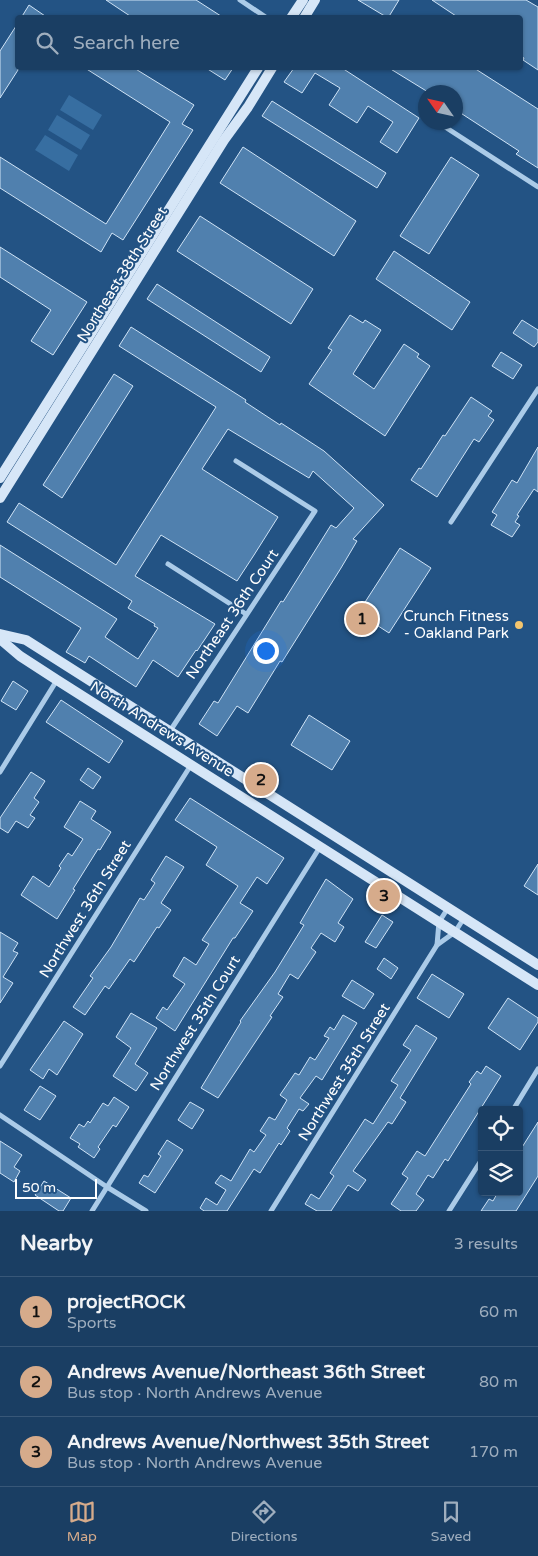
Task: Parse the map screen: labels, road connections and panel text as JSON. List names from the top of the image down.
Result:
{
  "streets": {
    "main road": ["Northeast 38th Street", "North Andrews Avenue"],
    "street": [
      "Northeast 36th Court",
      "Northwest 36th Street",
      "Northwest 35th Court",
      "Northwest 35th Street"
    ]
  },
  "crossings": [
    ["Northeast 36th Court", "North Andrews Avenue"],
    ["North Andrews Avenue", "Northwest 36th Street"],
    ["North Andrews Avenue", "Northwest 35th Court"],
    ["North Andrews Avenue", "Northwest 35th Street"]
  ],
  "places": ["Crunch Fitness - Oakland Park"],
  "scale_bar": "50 m",
  "north": "top left",
  "page": {
    "search": "Search here",
    "pins": ["1", "2", "3"],
    "scale": "50 m",
    "heading": ["Nearby", "3 results"],
    "list": [
      {
        "mark": "1",
        "name": "projectROCK",
        "note": "Sports",
        "value": "60 m"
      },
      {
        "mark": "2",
        "name": "Andrews Avenue/Northeast 36th Street",
        "note": "Bus stop · North Andrews Avenue",
        "value": "80 m"
      },
      {
        "mark": "3",
        "name": "Andrews Avenue/Northwest 35th Street",
        "note": "Bus stop · North Andrews Avenue",
        "value": "170 m"
      }
    ],
    "nav": ["Map", "Directions", "Saved"]
  }
}
